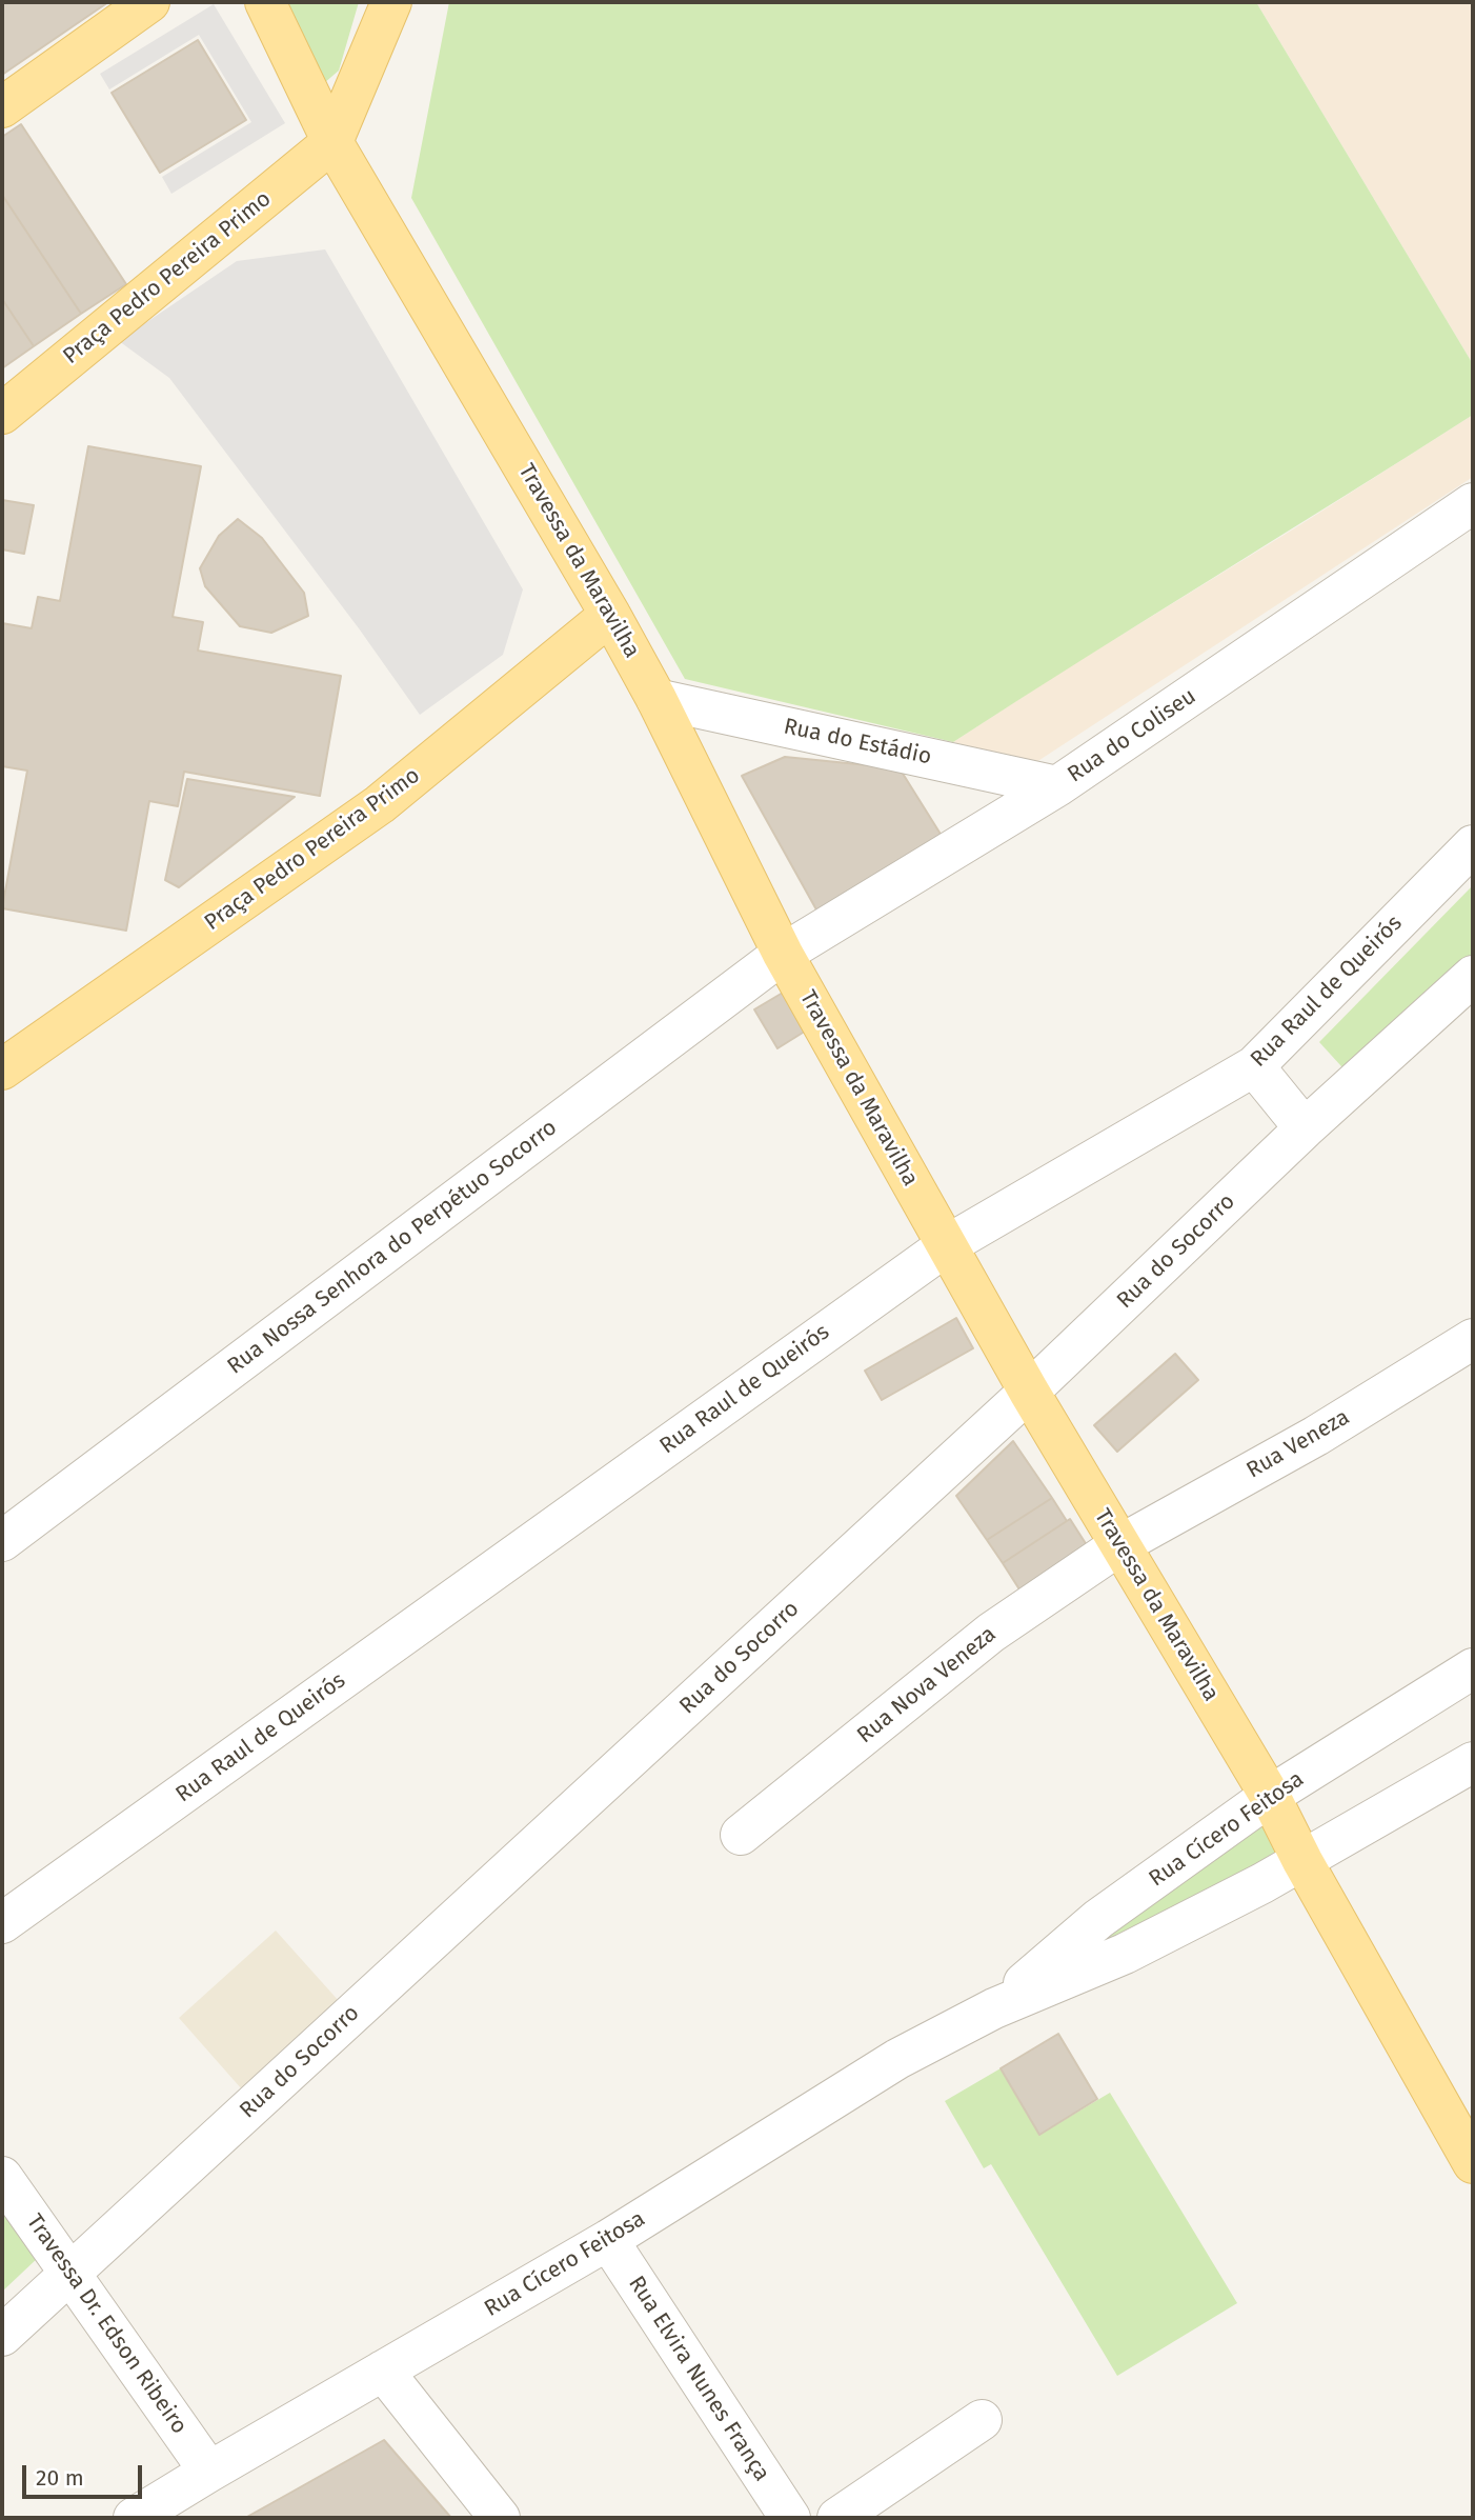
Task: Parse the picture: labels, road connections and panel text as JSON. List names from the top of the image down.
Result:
{
  "streets": {
    "main road": ["Praça Pedro Pereira Primo", "Travessa da Maravilha"],
    "street": [
      "Rua do Coliseu",
      "Rua do Estádio",
      "Rua Raul de Queirós",
      "Rua Nossa Senhora do Perpétuo Socorro",
      "Rua do Socorro",
      "Rua Veneza",
      "Rua Nova Veneza",
      "Rua Cícero Feitosa",
      "Travessa Dr. Edson Ribeiro",
      "Rua Elvira Nunes França"
    ]
  },
  "crossings": [
    ["Praça Pedro Pereira Primo", "Travessa da Maravilha"],
    ["Travessa da Maravilha", "Rua do Coliseu"],
    ["Travessa da Maravilha", "Rua do Estádio"],
    ["Travessa da Maravilha", "Rua Raul de Queirós"],
    ["Travessa da Maravilha", "Rua Nossa Senhora do Perpétuo Socorro"],
    ["Travessa da Maravilha", "Rua do Socorro"],
    ["Travessa da Maravilha", "Rua Veneza"],
    ["Travessa da Maravilha", "Rua Nova Veneza"],
    ["Travessa da Maravilha", "Rua Cícero Feitosa"],
    ["Rua do Coliseu", "Rua do Estádio"],
    ["Rua do Coliseu", "Rua Nossa Senhora do Perpétuo Socorro"],
    ["Rua do Socorro", "Travessa Dr. Edson Ribeiro"],
    ["Rua Veneza", "Rua Nova Veneza"],
    ["Rua Cícero Feitosa", "Travessa Dr. Edson Ribeiro"],
    ["Rua Cícero Feitosa", "Rua Elvira Nunes França"]
  ],
  "scale_bar": "20 m"
}
